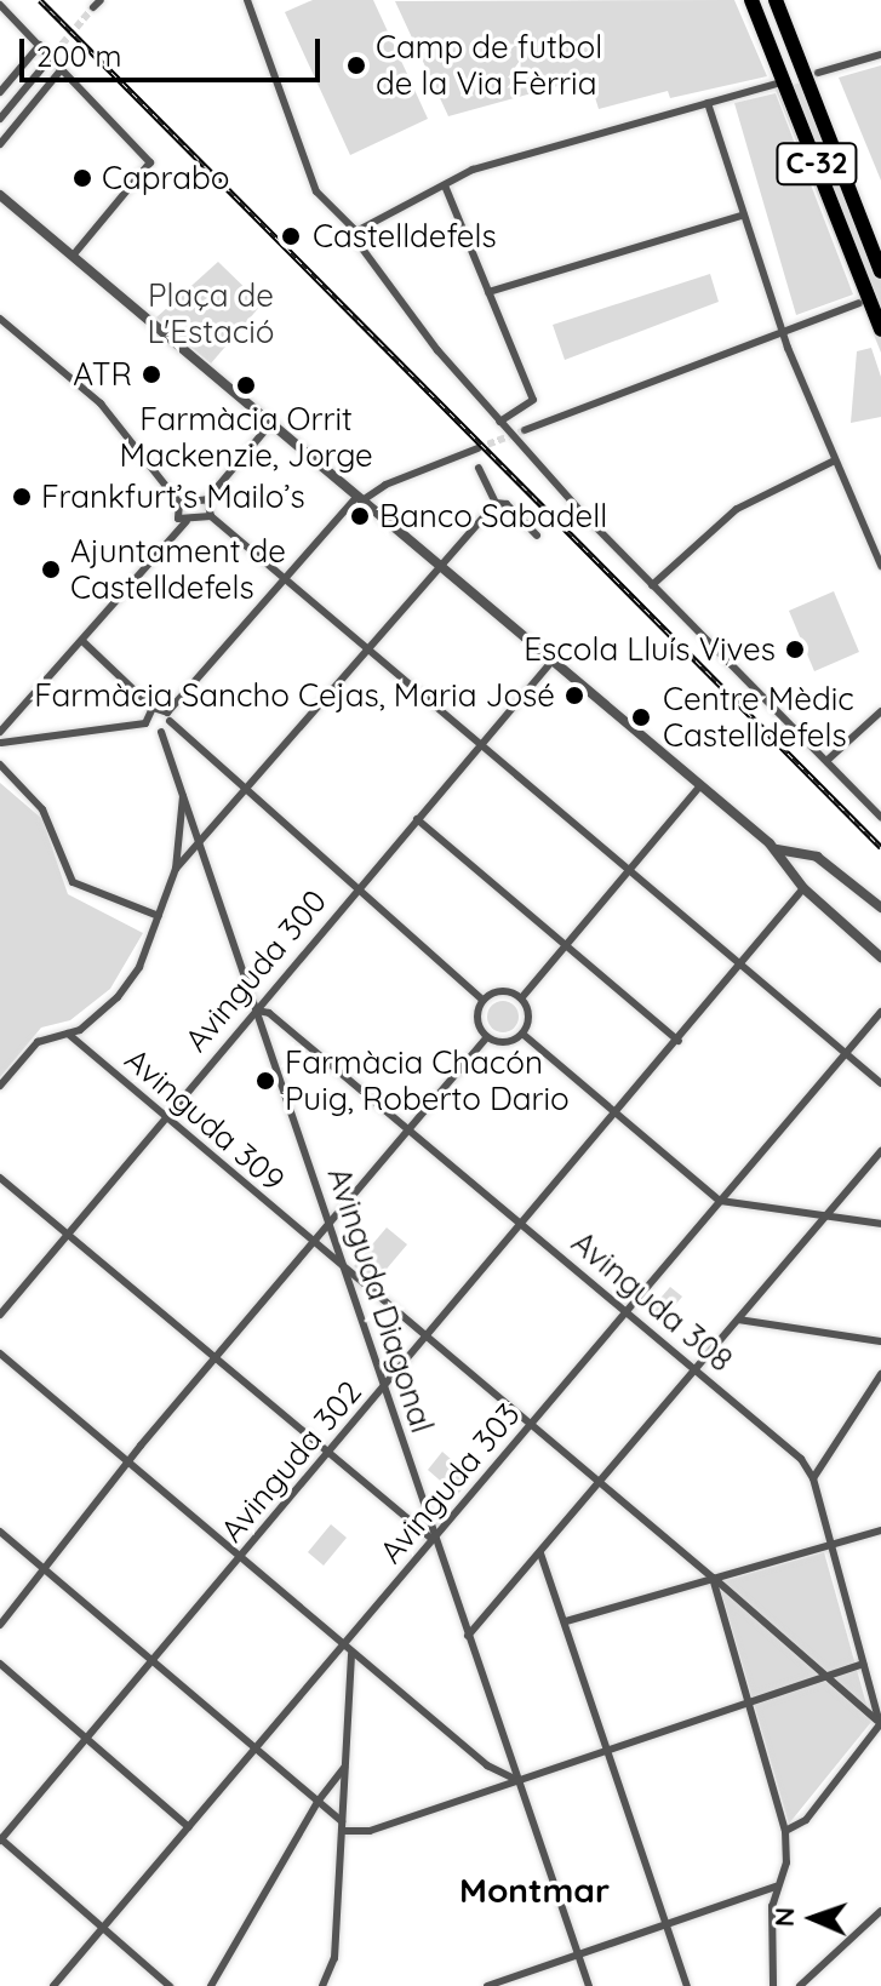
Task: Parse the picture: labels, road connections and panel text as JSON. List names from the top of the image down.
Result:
{
  "streets": {
    "highway": ["C-32"],
    "street": [
      "Avinguda 300",
      "Avinguda 309",
      "Avinguda Diagonal",
      "Avinguda 308",
      "Avinguda 302",
      "Avinguda 303"
    ]
  },
  "crossings": [
    ["Avinguda 300", "Avinguda 309"],
    ["Avinguda 300", "Avinguda Diagonal"],
    ["Avinguda 300", "Avinguda 308"],
    ["Avinguda 309", "Avinguda Diagonal"],
    ["Avinguda 309", "Avinguda 308"],
    ["Avinguda 309", "Avinguda 302"],
    ["Avinguda 309", "Avinguda 303"],
    ["Avinguda Diagonal", "Avinguda 308"],
    ["Avinguda Diagonal", "Avinguda 302"],
    ["Avinguda Diagonal", "Avinguda 303"],
    ["Avinguda 308", "Avinguda 302"],
    ["Avinguda 308", "Avinguda 303"]
  ],
  "districts": ["Montmar"],
  "parks": ["Plaça de L'Estació"],
  "places": [
    "Camp de futbol de la Via Fèrria",
    "Caprabo",
    "Castelldefels",
    "ATR",
    "Farmàcia Orrit Mackenzie, Jorge",
    "Frankfurt’s Mailo’s",
    "Banco Sabadell",
    "Ajuntament de Castelldefels",
    "Escola Lluís Vives",
    "Farmàcia Sancho Cejas, Maria José",
    "Centre Mèdic Castelldefels",
    "Farmàcia Chacón Puig, Roberto Dario"
  ],
  "scale_bar": "200 m",
  "north": "left"
}
